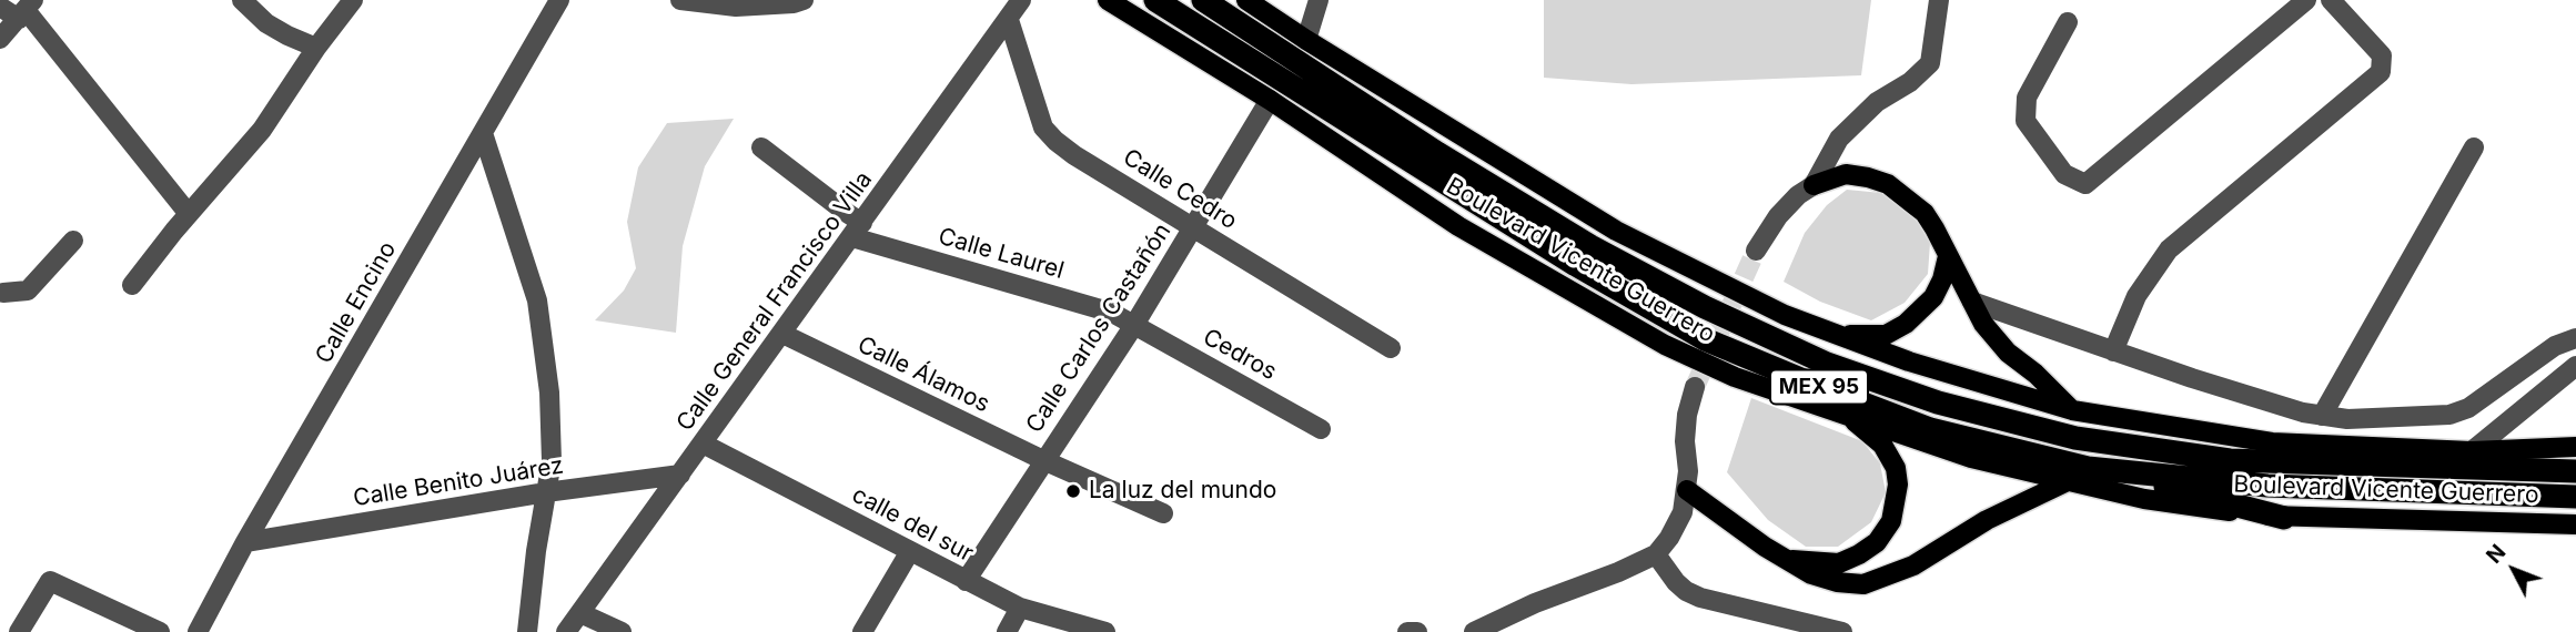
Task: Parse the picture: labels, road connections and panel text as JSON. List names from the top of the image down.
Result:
{
  "streets": {
    "highway": ["Boulevard Vicente Guerrero", "MEX 95"],
    "street": [
      "Calle Cedro",
      "Calle Laurel",
      "Calle General Francisco Villa",
      "Calle Encino",
      "Calle Carlos Castañón",
      "Cedros",
      "Calle Álamos",
      "Calle Benito Juárez",
      "calle del sur"
    ]
  },
  "crossings": [
    ["Calle Cedro", "Calle General Francisco Villa"],
    ["Calle Cedro", "Calle Carlos Castañón"],
    ["Calle Laurel", "Calle General Francisco Villa"],
    ["Calle Laurel", "Calle Carlos Castañón"],
    ["Calle Laurel", "Cedros"],
    ["Boulevard Vicente Guerrero", "Calle Carlos Castañón"],
    ["Calle General Francisco Villa", "Calle Álamos"],
    ["Calle General Francisco Villa", "Calle Benito Juárez"],
    ["Calle General Francisco Villa", "calle del sur"],
    ["Calle Encino", "Calle Benito Juárez"],
    ["Calle Carlos Castañón", "Cedros"],
    ["Calle Carlos Castañón", "Calle Álamos"],
    ["Calle Carlos Castañón", "calle del sur"]
  ],
  "places": ["La luz del mundo"],
  "north": "top left"
}
